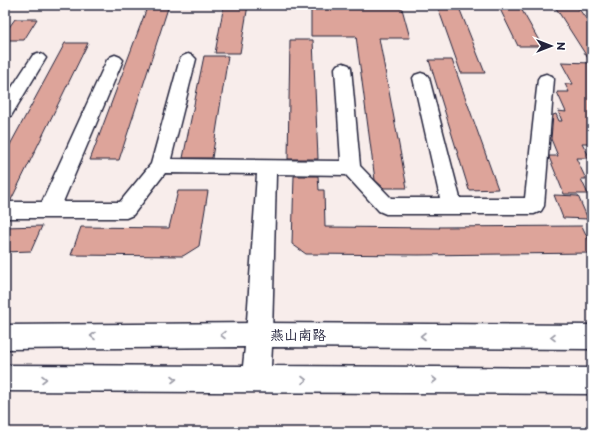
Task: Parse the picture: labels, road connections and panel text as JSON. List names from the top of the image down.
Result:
{
  "streets": {
    "main road": ["燕山南路"]
  },
  "north": "right"
}
